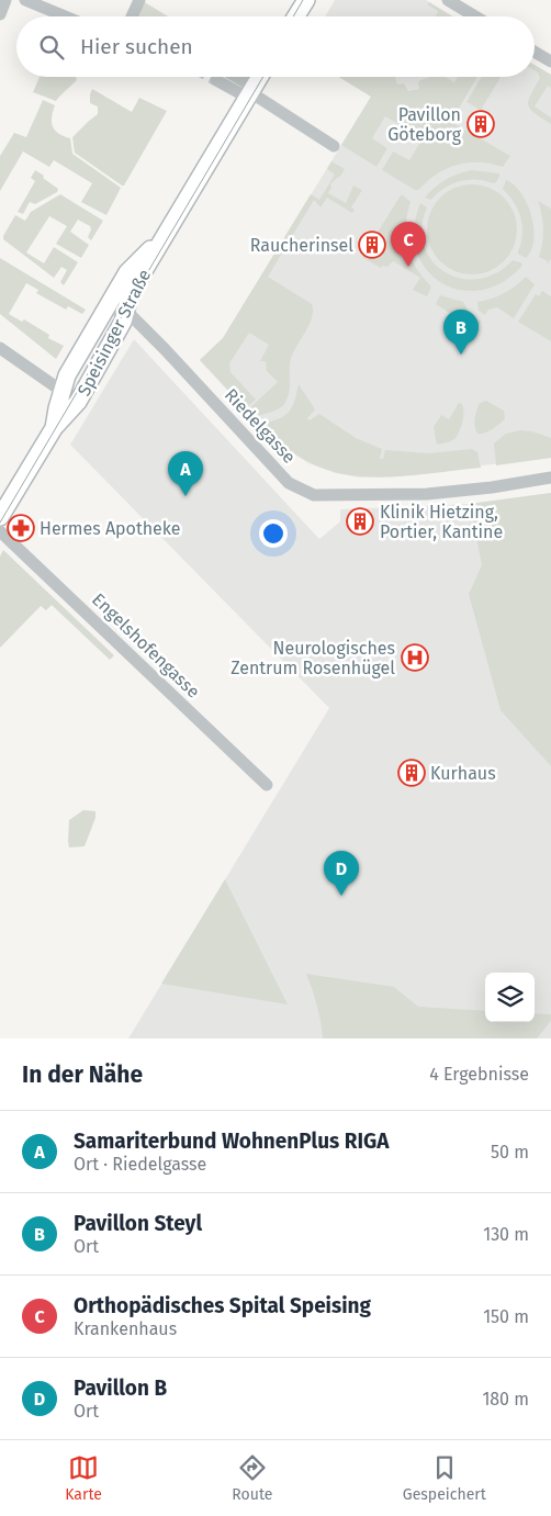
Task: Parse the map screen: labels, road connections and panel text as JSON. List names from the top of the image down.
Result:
{
  "streets": {
    "main road": ["Speisinger Straße"],
    "street": ["Riedelgasse", "Engelshofengasse"]
  },
  "crossings": [
    ["Speisinger Straße", "Riedelgasse"]
  ],
  "places": {
    "building": [
      "Pavillon Göteborg",
      "Raucherinsel",
      "Klinik Hietzing, Portier, Kantine",
      "Kurhaus"
    ],
    "pharmacy": ["Hermes Apotheke"],
    "hospital": ["Neurologisches Zentrum Rosenhügel"]
  },
  "page": {
    "search": "Hier suchen",
    "pins": [
      "C",
      "B",
      "A",
      "D"
    ],
    "heading": ["In der Nähe", "4 Ergebnisse"],
    "list": [
      {
        "mark": "A",
        "name": "Samariterbund WohnenPlus RIGA",
        "note": "Ort · Riedelgasse",
        "value": "50 m"
      },
      {
        "mark": "B",
        "name": "Pavillon Steyl",
        "note": "Ort",
        "value": "130 m"
      },
      {
        "mark": "C",
        "name": "Orthopädisches Spital Speising",
        "note": "Krankenhaus",
        "value": "150 m"
      },
      {
        "mark": "D",
        "name": "Pavillon B",
        "note": "Ort",
        "value": "180 m"
      }
    ],
    "nav": ["Karte", "Route", "Gespeichert"]
  }
}
